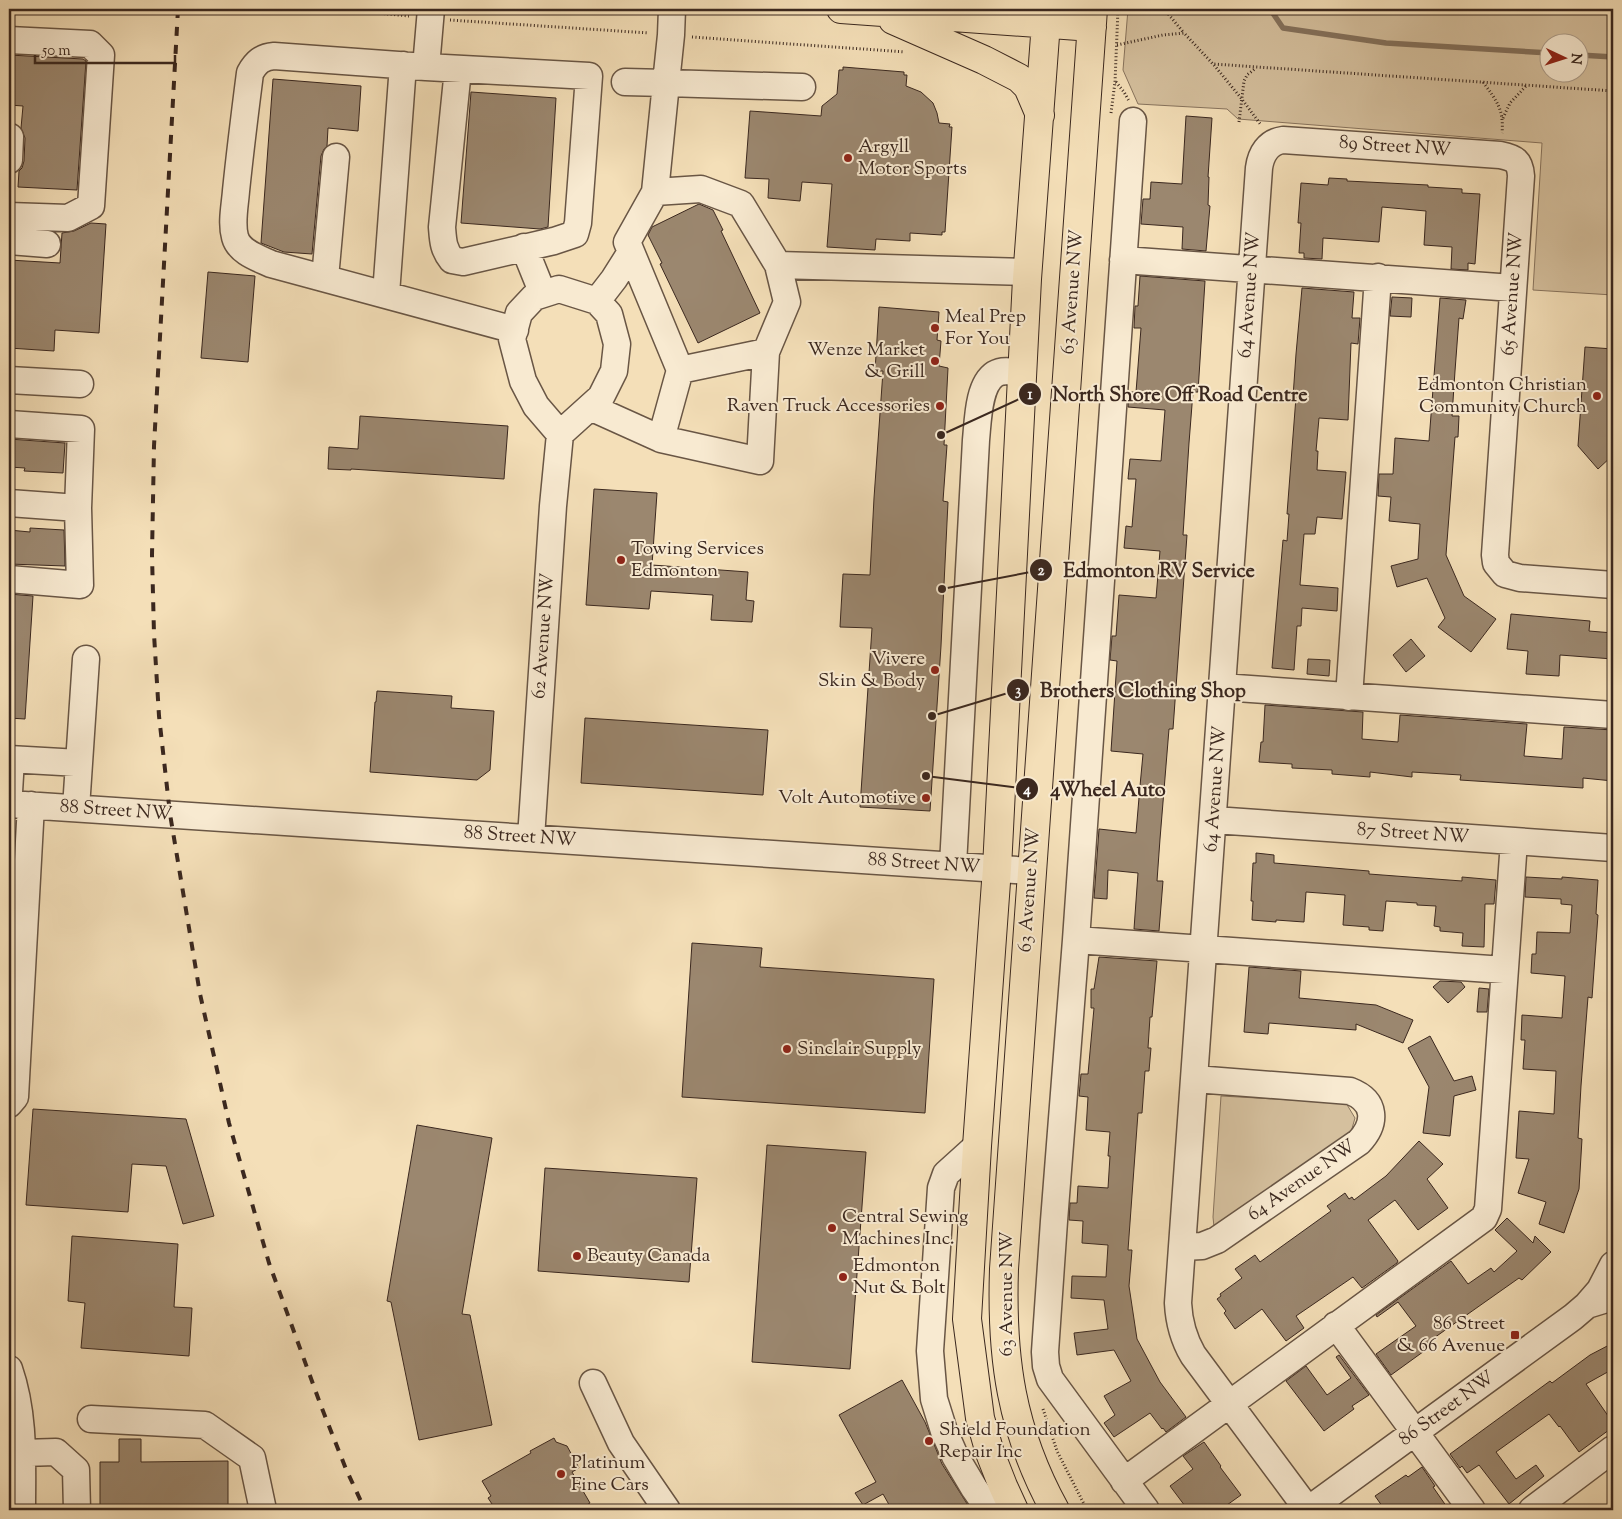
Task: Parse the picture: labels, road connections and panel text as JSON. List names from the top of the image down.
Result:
{
  "streets": {
    "main road": ["63 Avenue NW"],
    "street": [
      "89 Street NW",
      "65 Avenue NW",
      "64 Avenue NW",
      "62 Avenue NW",
      "88 Street NW",
      "87 Street NW",
      "86 Street NW"
    ]
  },
  "crossings": [
    ["89 Street NW", "65 Avenue NW"],
    ["89 Street NW", "64 Avenue NW"],
    ["63 Avenue NW", "88 Street NW"],
    ["64 Avenue NW", "87 Street NW"],
    ["64 Avenue NW", "86 Street NW"],
    ["62 Avenue NW", "88 Street NW"]
  ],
  "places": {
    "other": [
      "Argyll Motor Sports",
      "Meal Prep For You",
      "Wenze Market & Grill",
      "Edmonton Christian Community Church",
      "Raven Truck Accessories",
      "North Shore Off Road Centre",
      "Towing Services Edmonton",
      "Edmonton RV Service",
      "Vivere Skin & Body",
      "Brothers Clothing Shop",
      "4Wheel Auto",
      "Volt Automotive",
      "Sinclair Supply",
      "Central Sewing Machines Inc.",
      "Beauty Canada",
      "Edmonton Nut & Bolt",
      "Shield Foundation Repair Inc",
      "Platinum Fine Cars"
    ],
    "transit": ["86 Street & 66 Avenue"]
  },
  "scale_bar": "50 m",
  "north": "right"
}
